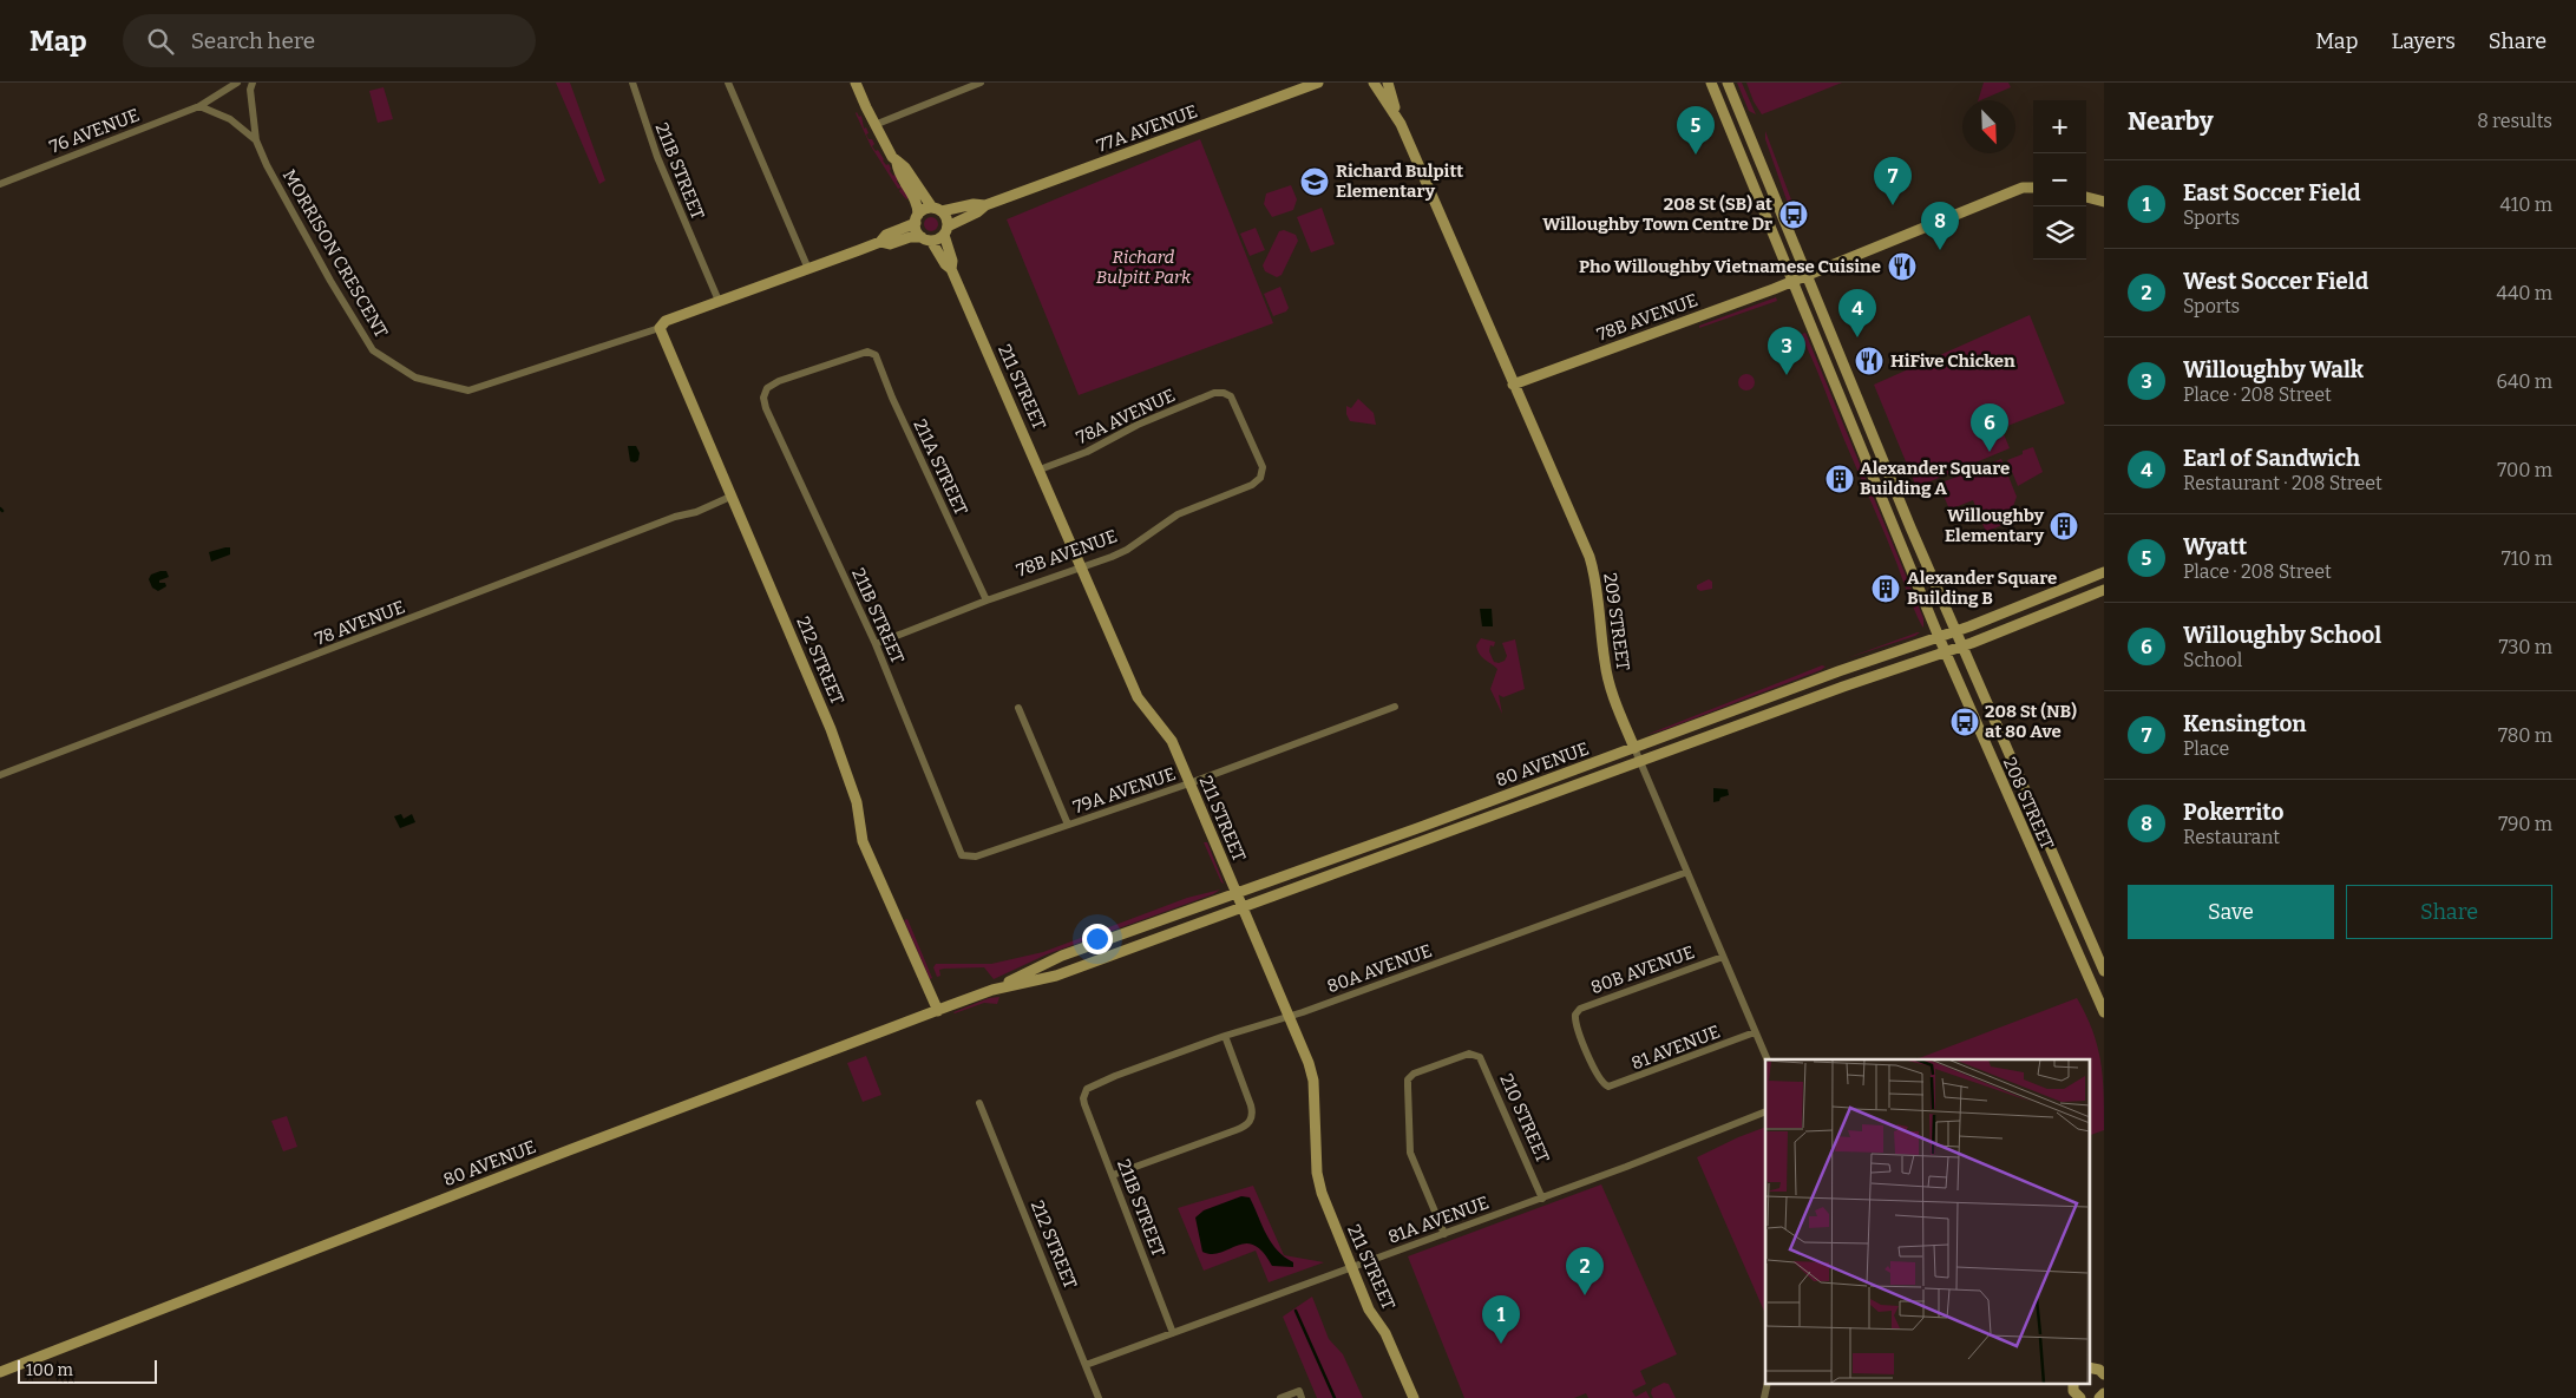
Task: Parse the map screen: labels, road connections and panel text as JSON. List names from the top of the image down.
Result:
{
  "streets": {
    "main road": [
      "77A AVENUE",
      "78B AVENUE",
      "211 STREET",
      "209 STREET",
      "212 STREET",
      "80 AVENUE",
      "208 STREET"
    ],
    "street": [
      "76 AVENUE",
      "211B STREET",
      "MORRISON CRESCENT",
      "78A AVENUE",
      "211A STREET",
      "78 AVENUE",
      "79A AVENUE",
      "80A AVENUE",
      "80B AVENUE",
      "81 AVENUE",
      "210 STREET",
      "81A AVENUE"
    ]
  },
  "crossings": [
    ["77A AVENUE", "211 STREET"],
    ["211B STREET", "78B AVENUE"],
    ["211B STREET", "211A STREET"],
    ["211B STREET", "79A AVENUE"],
    ["211B STREET", "80A AVENUE"],
    ["211B STREET", "81A AVENUE"],
    ["MORRISON CRESCENT", "212 STREET"],
    ["78B AVENUE", "211 STREET"],
    ["78B AVENUE", "78A AVENUE"],
    ["78B AVENUE", "211A STREET"],
    ["78B AVENUE", "209 STREET"],
    ["78B AVENUE", "208 STREET"],
    ["211 STREET", "78A AVENUE"],
    ["211 STREET", "80 AVENUE"],
    ["211 STREET", "79A AVENUE"],
    ["211 STREET", "80A AVENUE"],
    ["211 STREET", "81A AVENUE"],
    ["209 STREET", "80 AVENUE"],
    ["209 STREET", "80A AVENUE"],
    ["209 STREET", "80B AVENUE"],
    ["209 STREET", "81 AVENUE"],
    ["78 AVENUE", "212 STREET"],
    ["212 STREET", "80 AVENUE"],
    ["212 STREET", "81A AVENUE"],
    ["80 AVENUE", "208 STREET"],
    ["80B AVENUE", "81 AVENUE"],
    ["210 STREET", "81A AVENUE"]
  ],
  "parks": ["Richard Bulpitt Park"],
  "places": {
    "school or university": ["Richard Bulpitt Elementary"],
    "bus stop": ["208 St (SB) at Willoughby Town Centre Dr", "208 St (NB) at 80 Ave"],
    "restaurant": ["Pho Willoughby Vietnamese Cuisine", "HiFive Chicken"],
    "building": ["Alexander Square Building A", "Willoughby Elementary", "Alexander Square Building B"]
  },
  "scale_bar": "100 m",
  "north": "bottom right",
  "page": {
    "header": "Map",
    "search": "Search here",
    "nav": ["Map", "Layers", "Share"],
    "heading": ["Nearby", "8 results"],
    "map_buttons": ["+", "−"],
    "pins": [
      "5",
      "7",
      "8",
      "4",
      "3",
      "6",
      "2",
      "1"
    ],
    "list": [
      {
        "mark": "1",
        "name": "East Soccer Field",
        "note": "Sports",
        "value": "410 m"
      },
      {
        "mark": "2",
        "name": "West Soccer Field",
        "note": "Sports",
        "value": "440 m"
      },
      {
        "mark": "3",
        "name": "Willoughby Walk",
        "note": "Place · 208 Street",
        "value": "640 m"
      },
      {
        "mark": "4",
        "name": "Earl of Sandwich",
        "note": "Restaurant · 208 Street",
        "value": "700 m"
      },
      {
        "mark": "5",
        "name": "Wyatt",
        "note": "Place · 208 Street",
        "value": "710 m"
      },
      {
        "mark": "6",
        "name": "Willoughby School",
        "note": "School",
        "value": "730 m"
      },
      {
        "mark": "7",
        "name": "Kensington",
        "note": "Place",
        "value": "780 m"
      },
      {
        "mark": "8",
        "name": "Pokerrito",
        "note": "Restaurant",
        "value": "790 m"
      }
    ],
    "buttons": ["Save", "Share"],
    "scale": "100 m"
  }
}
